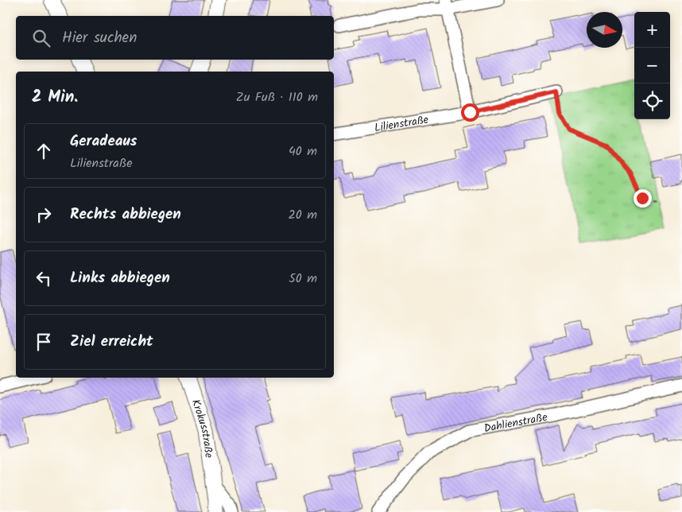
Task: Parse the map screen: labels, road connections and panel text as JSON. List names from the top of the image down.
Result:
{
  "streets": {
    "street": ["Lilienstraße", "Dahlienstraße", "Krokusstraße"]
  },
  "north": "right",
  "page": {
    "map_buttons": ["+", "−"],
    "search": "Hier suchen",
    "heading": ["2 Min.", "Zu Fuß · 110 m"],
    "list": [
      ["Geradeaus", "Lilienstraße", "40 m"],
      ["Rechts abbiegen", "20 m"],
      ["Links abbiegen", "50 m"],
      "Ziel erreicht"
    ]
  }
}
